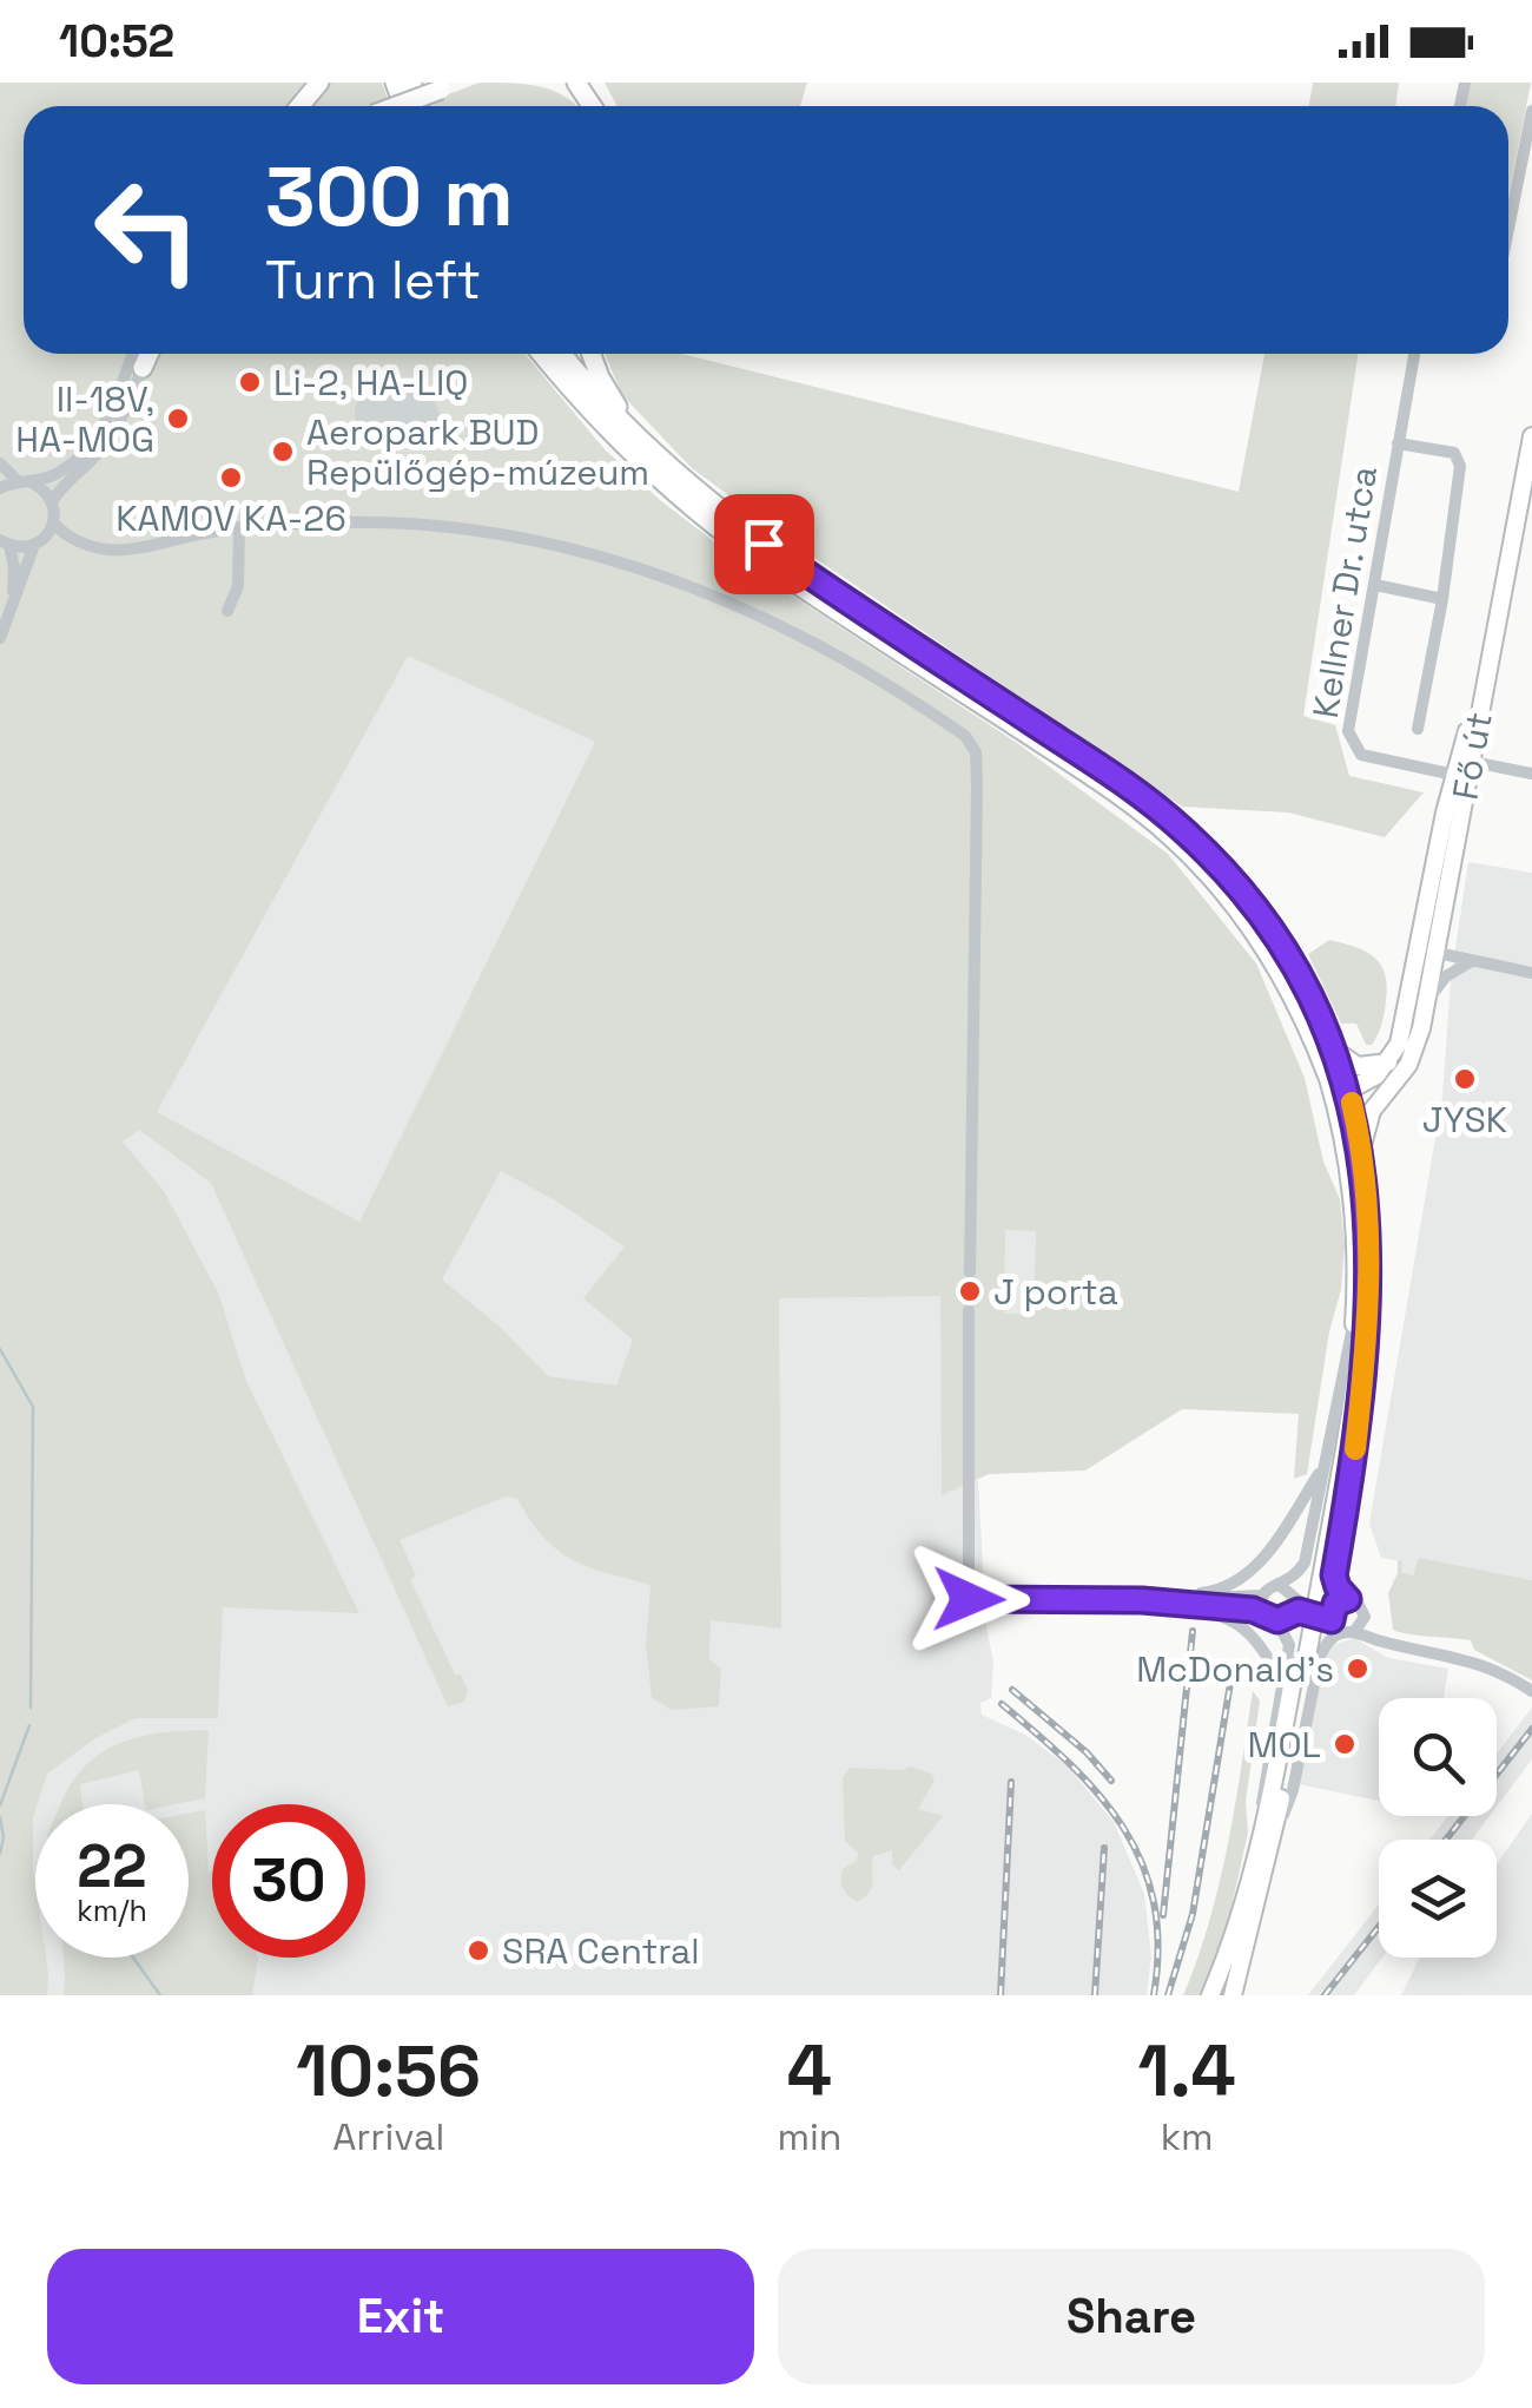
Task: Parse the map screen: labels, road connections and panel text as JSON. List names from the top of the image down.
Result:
{
  "streets": {
    "main road": ["Fő út"],
    "street": ["Kellner Dr. utca"]
  },
  "places": [
    "Li-2, HA-LIQ",
    "Il-18V, HA-MOG",
    "Aeropark BUD Repülőgép-múzeum",
    "KAMOV KA-26",
    "JYSK",
    "J porta",
    "McDonald's",
    "MOL",
    "SRA Central"
  ],
  "page": {
    "status": "10:52",
    "turn": ["300 m", "Turn left"],
    "speed": "22 km/h",
    "limit": "30",
    "eta": [
      "10:56",
      "Arrival",
      "4",
      "min",
      "1.4",
      "km"
    ],
    "buttons": ["Exit", "Share"]
  }
}
